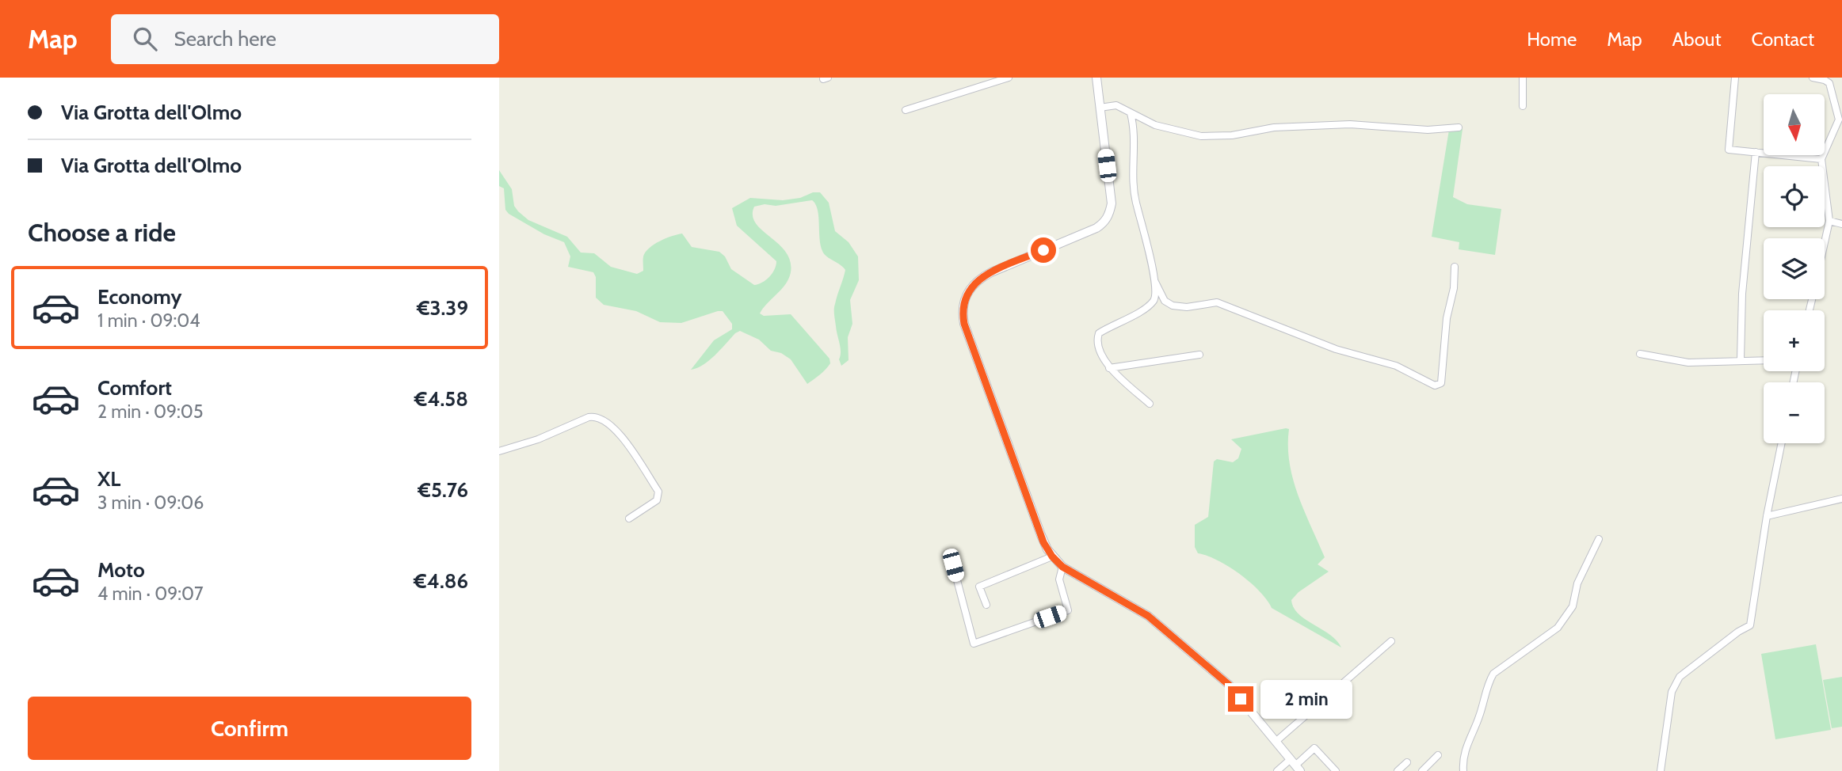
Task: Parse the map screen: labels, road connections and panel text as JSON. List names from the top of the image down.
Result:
{
  "north": "bottom",
  "page": {
    "header": "Map",
    "search": "Search here",
    "nav": [
      "Home",
      "Map",
      "About",
      "Contact"
    ],
    "banner": ["Via Grotta dell'Olmo", "Via Grotta dell'Olmo"],
    "map_buttons": ["+", "−"],
    "heading": "Choose a ride",
    "list": [
      {
        "name": "Economy",
        "note": "1 min · 09:04",
        "value": "€3.39"
      },
      {
        "name": "Comfort",
        "note": "2 min · 09:05",
        "value": "€4.58"
      },
      {
        "name": "XL",
        "note": "3 min · 09:06",
        "value": "€5.76"
      },
      {
        "name": "Moto",
        "note": "4 min · 09:07",
        "value": "€4.86"
      }
    ],
    "bubble": "2 min",
    "buttons": "Confirm"
  }
}
